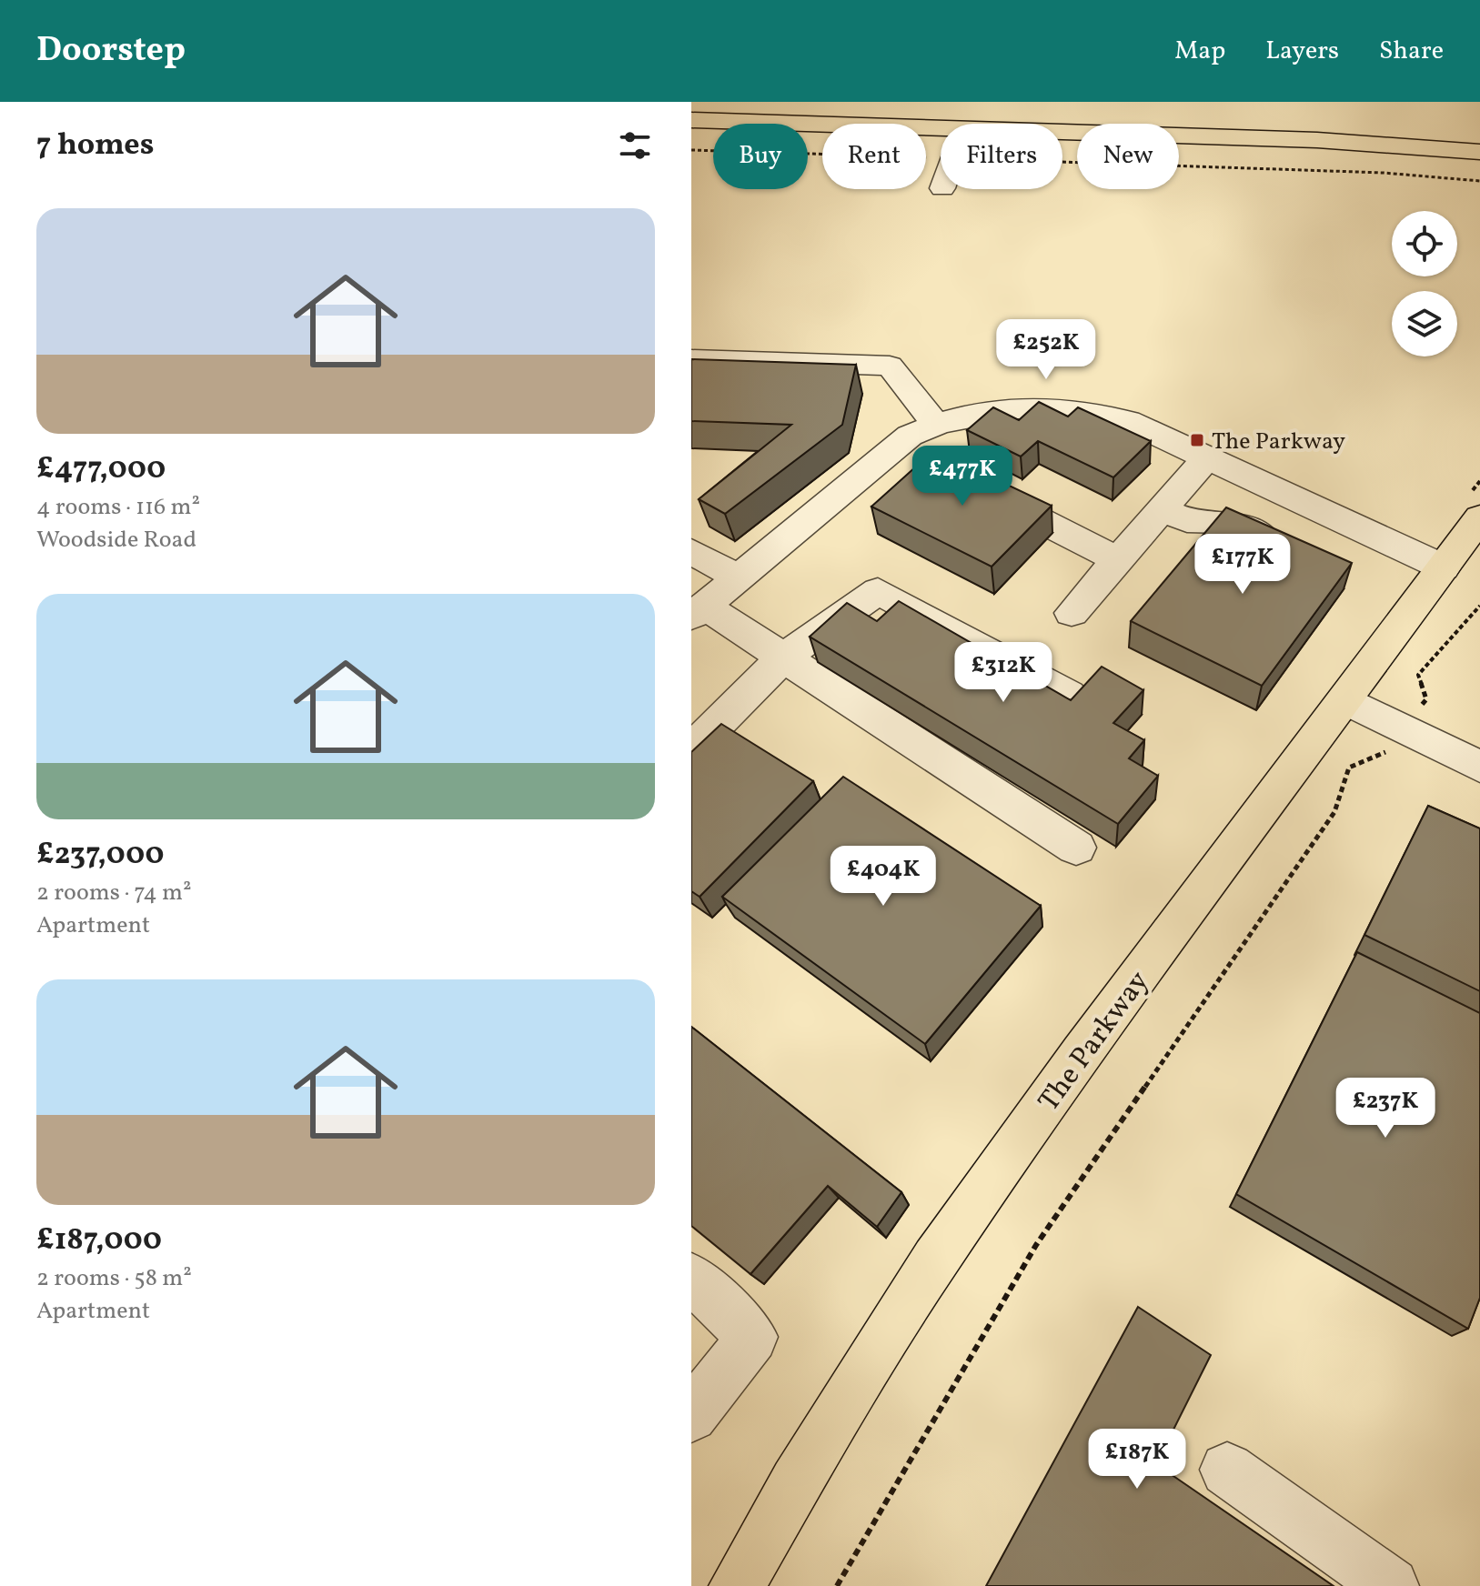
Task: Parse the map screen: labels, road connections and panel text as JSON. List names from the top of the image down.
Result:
{
  "streets": {
    "main road": ["The Parkway"]
  },
  "places": {
    "transit": ["The Parkway"]
  },
  "page": {
    "header": "Doorstep",
    "nav": ["Map", "Layers", "Share"],
    "heading": "7 homes",
    "chip": [
      "Buy",
      "Rent",
      "Filters",
      "New"
    ],
    "list": [
      {
        "name": "£477,000",
        "note": "4 rooms · 116 m² · Woodside Road"
      },
      {
        "name": "£237,000",
        "note": "2 rooms · 74 m² · Apartment"
      },
      {
        "name": "£187,000",
        "note": "2 rooms · 58 m² · Apartment"
      }
    ],
    "price": [
      "£252K",
      "£477K",
      "£177K",
      "£312K",
      "£404K",
      "£237K",
      "£187K"
    ]
  }
}
